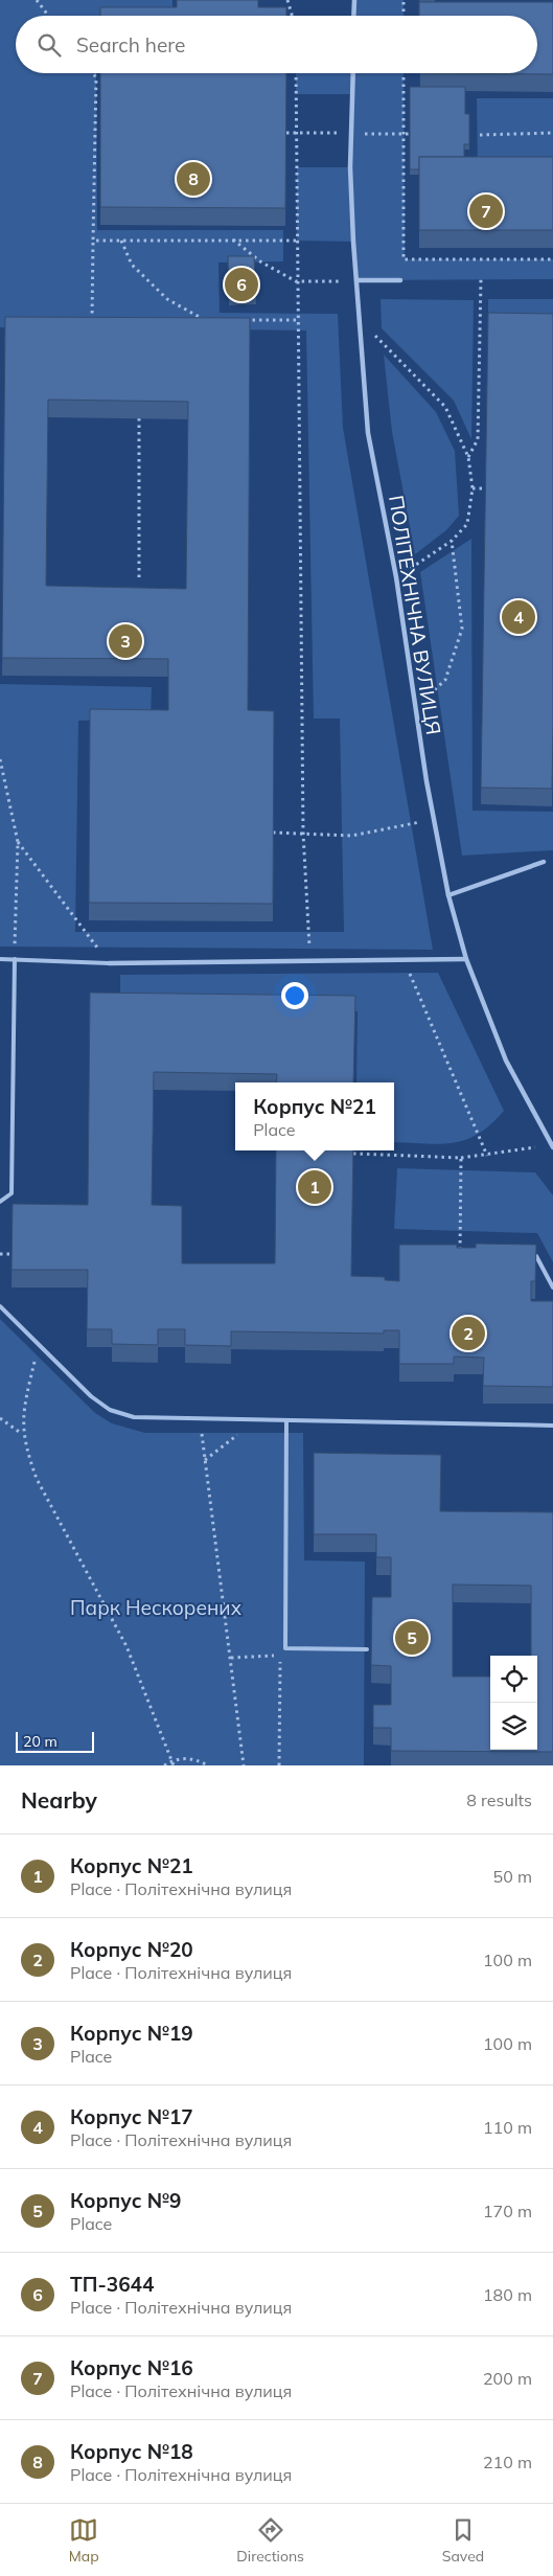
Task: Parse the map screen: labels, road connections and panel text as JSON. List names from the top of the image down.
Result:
{
  "streets": {
    "street": ["ПОЛІТЕХНІЧНА ВУЛИЦЯ"]
  },
  "parks": ["Парк Нескорених"],
  "scale_bar": "20 m",
  "page": {
    "search": "Search here",
    "pins": [
      "8",
      "7",
      "6",
      "4",
      "3",
      "1",
      "2",
      "5"
    ],
    "popup": ["Корпус №21", "Place"],
    "scale": "20 m",
    "heading": ["Nearby", "8 results"],
    "list": [
      {
        "mark": "1",
        "name": "Корпус №21",
        "note": "Place · Політехнічна вулиця",
        "value": "50 m"
      },
      {
        "mark": "2",
        "name": "Корпус №20",
        "note": "Place · Політехнічна вулиця",
        "value": "100 m"
      },
      {
        "mark": "3",
        "name": "Корпус №19",
        "note": "Place",
        "value": "100 m"
      },
      {
        "mark": "4",
        "name": "Корпус №17",
        "note": "Place · Політехнічна вулиця",
        "value": "110 m"
      },
      {
        "mark": "5",
        "name": "Корпус №9",
        "note": "Place",
        "value": "170 m"
      },
      {
        "mark": "6",
        "name": "ТП-3644",
        "note": "Place · Політехнічна вулиця",
        "value": "180 m"
      },
      {
        "mark": "7",
        "name": "Корпус №16",
        "note": "Place · Політехнічна вулиця",
        "value": "200 m"
      },
      {
        "mark": "8",
        "name": "Корпус №18",
        "note": "Place · Політехнічна вулиця",
        "value": "210 m"
      }
    ],
    "nav": ["Map", "Directions", "Saved"]
  }
}
